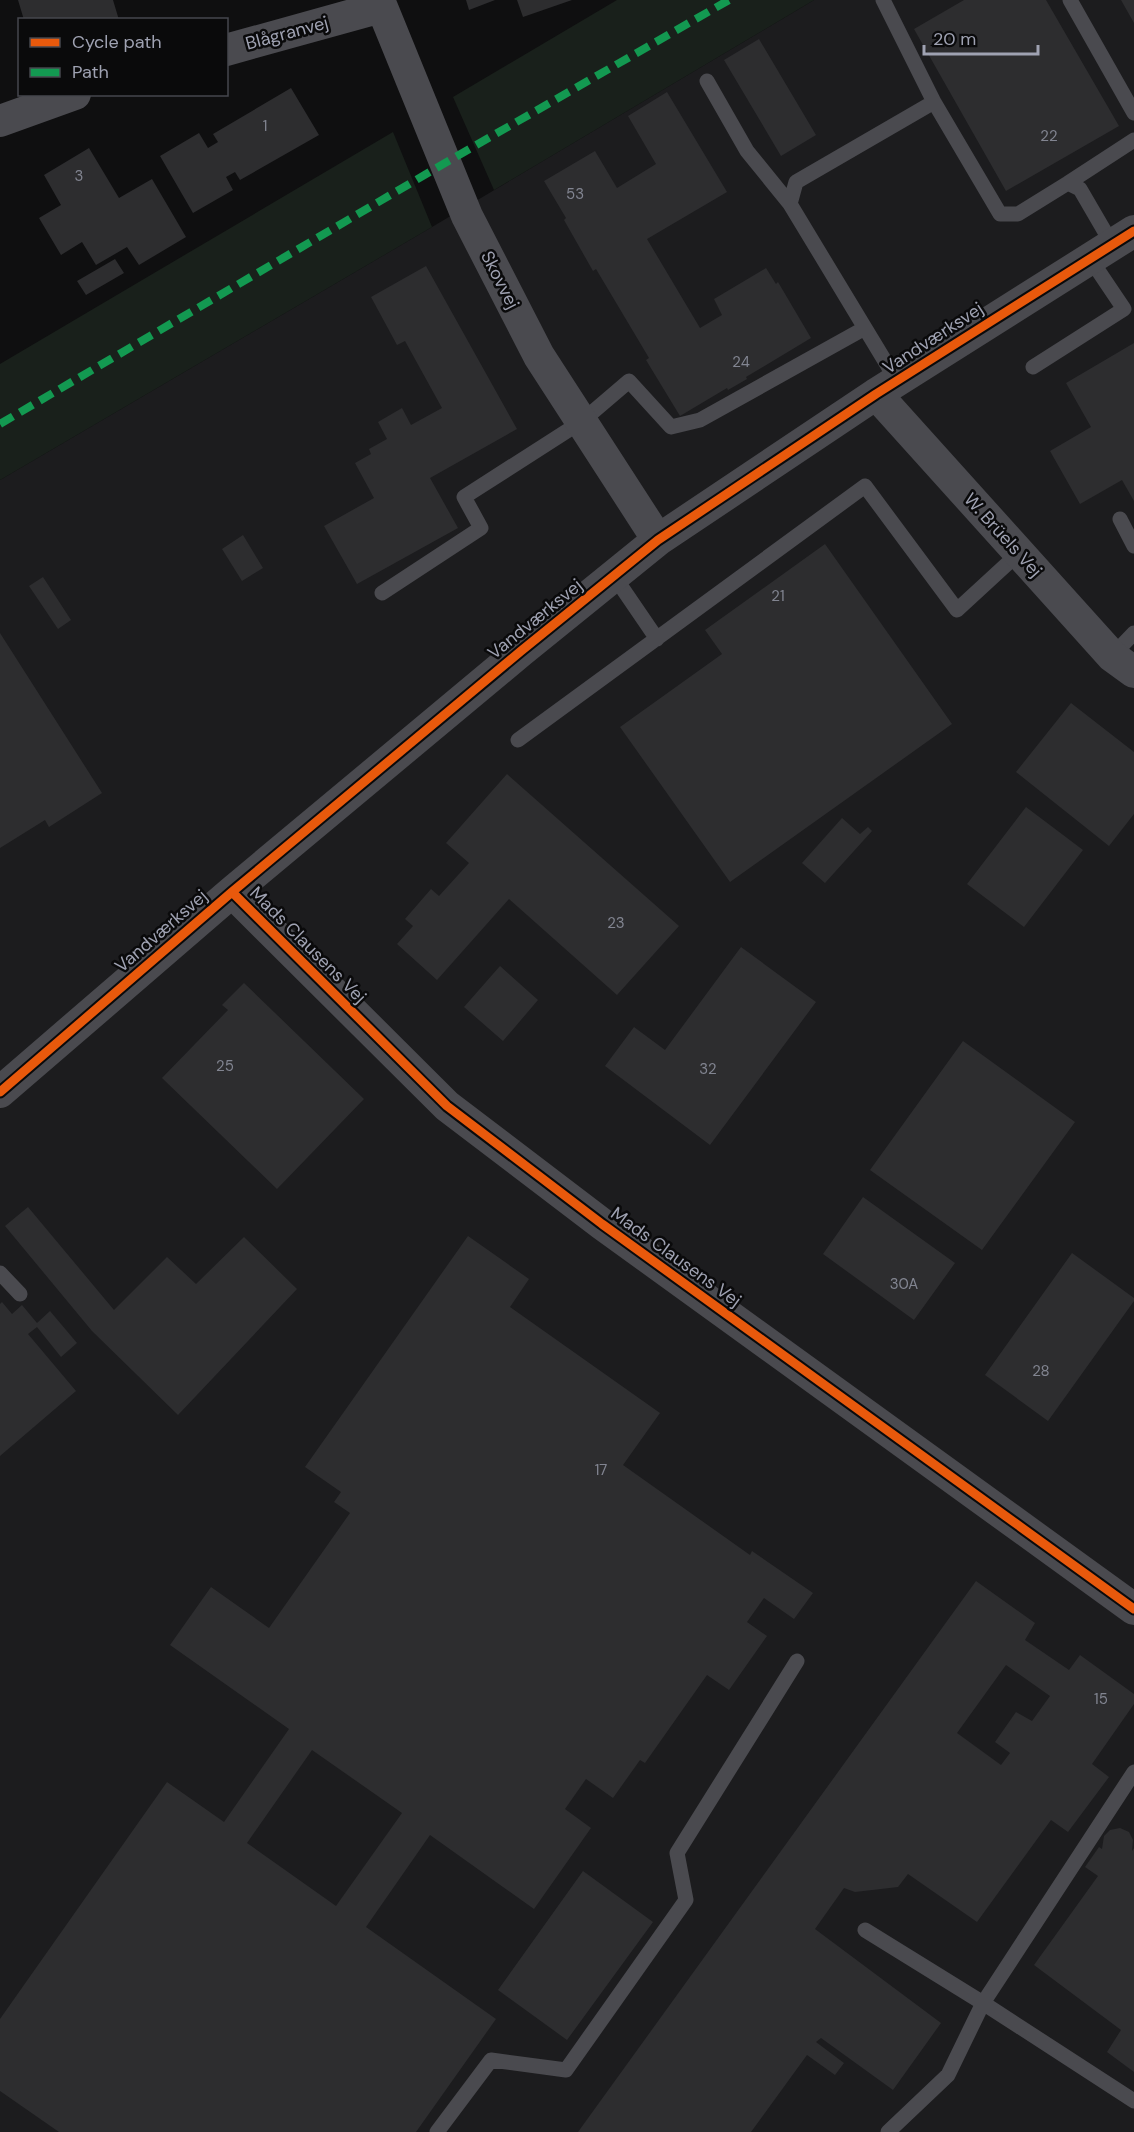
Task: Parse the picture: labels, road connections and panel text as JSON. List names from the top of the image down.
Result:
{
  "streets": {
    "street": [
      "Blågranvej",
      "Skovvej",
      "Vandværksvej",
      "W. Brüels Vej",
      "Mads Clausens Vej"
    ]
  },
  "crossings": [
    ["Blågranvej", "Skovvej"],
    ["Skovvej", "Vandværksvej"],
    ["Vandværksvej", "W. Brüels Vej"],
    ["Vandværksvej", "Mads Clausens Vej"]
  ],
  "house_numbers": [
    "1",
    "22",
    "3",
    "53",
    "24",
    "21",
    "23",
    "25",
    "32",
    "30A",
    "28",
    "17",
    "15"
  ],
  "legend": ["Cycle path", "Path"],
  "scale_bar": "20 m"
}
